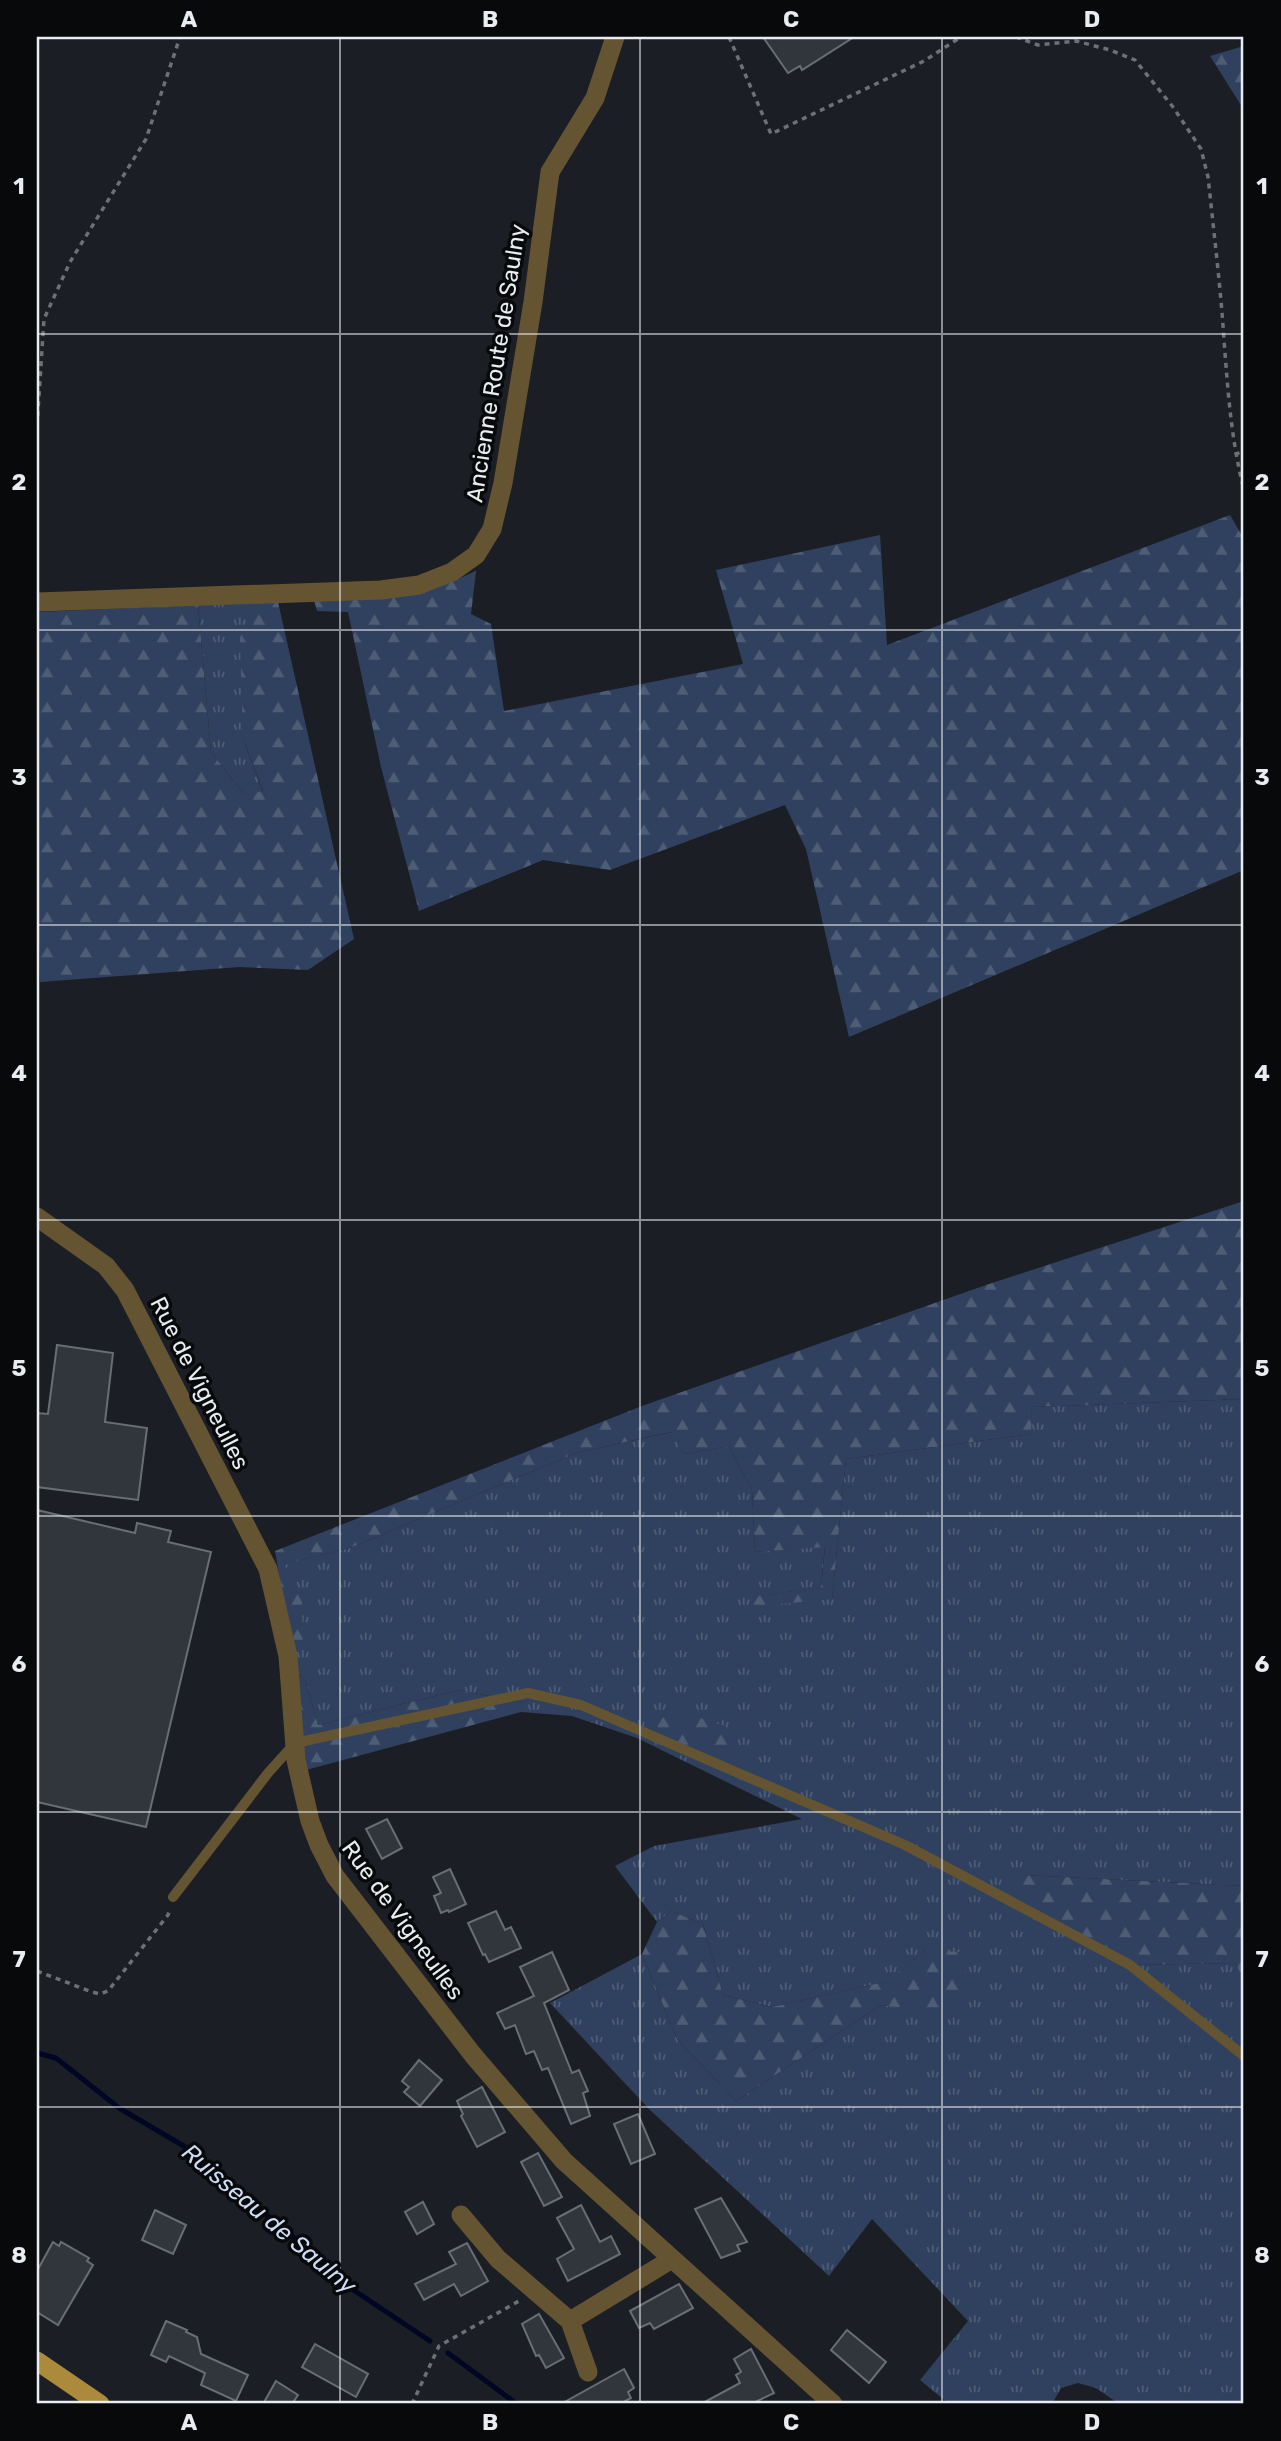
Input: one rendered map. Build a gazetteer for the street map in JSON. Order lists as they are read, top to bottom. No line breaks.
{"streets":{"street":["Ancienne Route de Saulny","Rue de Vigneulles"]},"water":["Ruisseau de Saulny"],"grid":{"columns":["A","B","C","D"],"rows":["1","2","3","4","5","6","7","8"]}}
